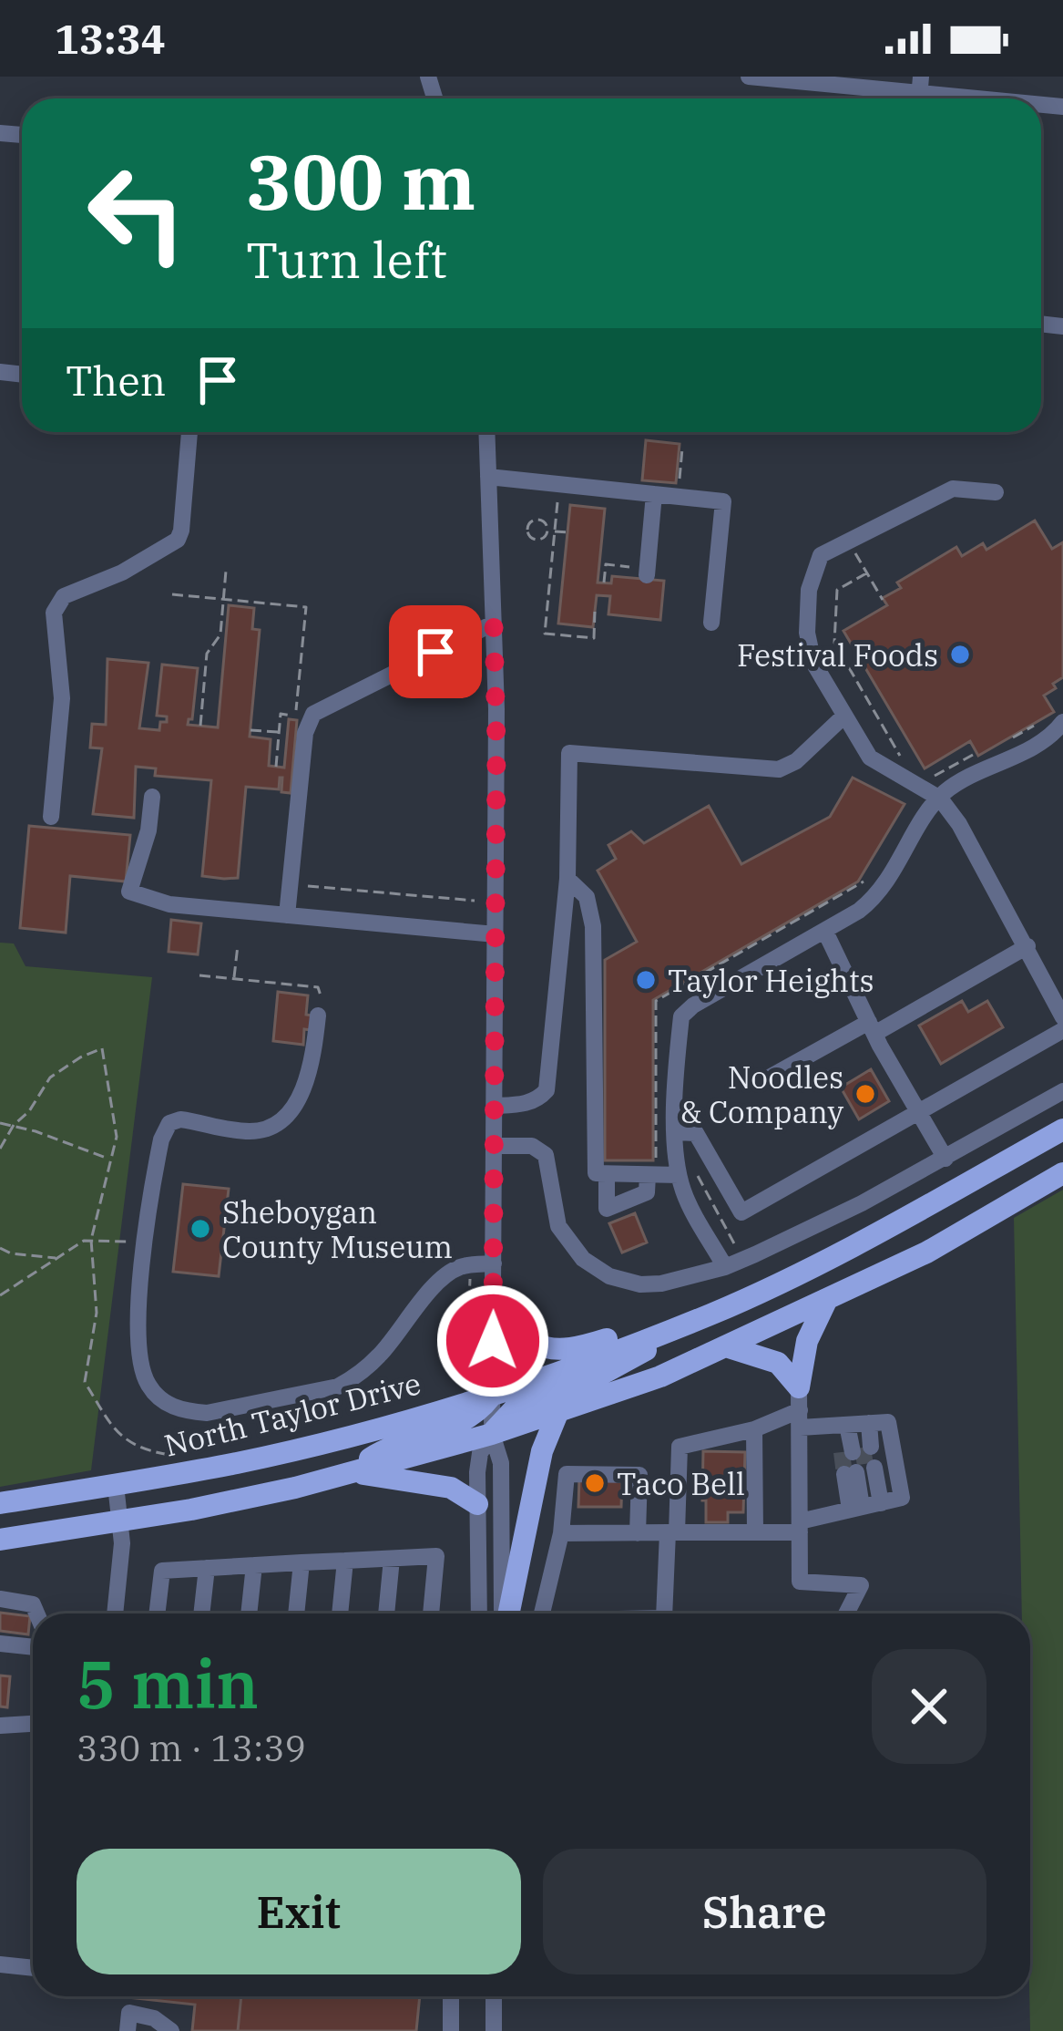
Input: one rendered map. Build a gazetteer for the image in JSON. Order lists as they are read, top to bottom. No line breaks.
{"streets":{"main road":["North Taylor Drive"]},"places":["Festival Foods","Taylor Heights","Noodles & Company","Sheboygan County Museum","Taco Bell"],"page":{"status":"13:34","turn":["300 m","Turn left"],"then":"Then","heading":["5 min","330 m · 13:39"],"buttons":["Exit","Share"]}}
